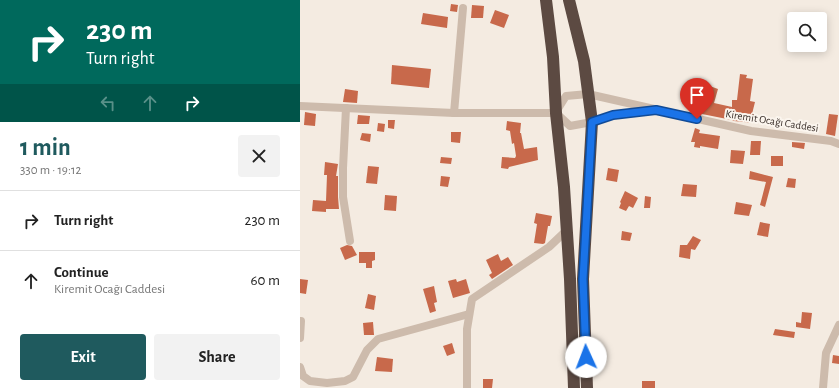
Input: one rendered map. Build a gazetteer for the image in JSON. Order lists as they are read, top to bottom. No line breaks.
{"streets":{"street":["Kiremit Ocağı Caddesi"]},"page":{"turn":["230 m","Turn right"],"heading":["1 min","330 m · 19:12"],"list":[{"name":"Turn right","value":"230 m"},{"name":"Continue","note":"Kiremit Ocağı Caddesi","value":"60 m"}],"buttons":["Exit","Share"]}}
